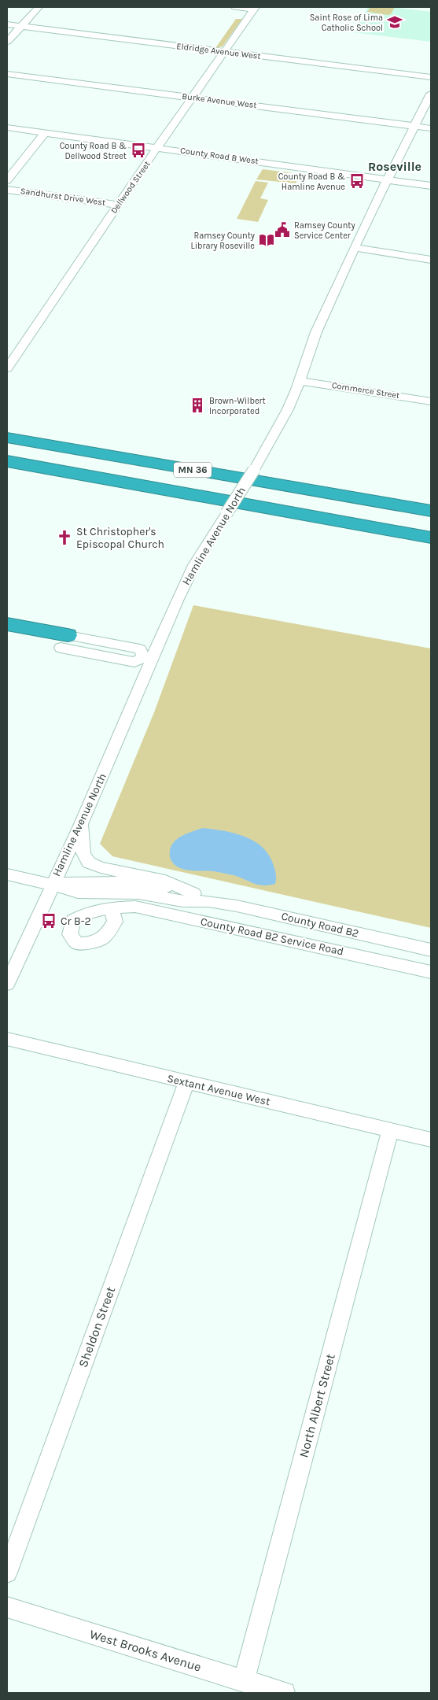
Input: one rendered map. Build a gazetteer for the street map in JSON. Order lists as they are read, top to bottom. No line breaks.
{"streets":{"highway":["MN 36"],"street":["Eldridge Avenue West","Burke Avenue West","County Road B West","Dellwood Street","Sandhurst Drive West","Commerce Street","Hamline Avenue North","County Road B2","County Road B2 Service Road","Sextant Avenue West","Sheldon Street","North Albert Street","West Brooks Avenue"]},"crossings":[["Eldridge Avenue West","Dellwood Street"],["Burke Avenue West","Dellwood Street"],["Burke Avenue West","Hamline Avenue North"],["County Road B West","Dellwood Street"],["County Road B West","Hamline Avenue North"],["Dellwood Street","Sandhurst Drive West"],["Commerce Street","Hamline Avenue North"],["Hamline Avenue North","County Road B2"],["Sextant Avenue West","Sheldon Street"],["Sextant Avenue West","North Albert Street"],["North Albert Street","West Brooks Avenue"]],"districts":["Roseville"],"places":{"school or university":["Saint Rose of Lima Catholic School"],"bus stop":["County Road B & Dellwood Street","County Road B & Hamline Avenue","Cr B-2"],"public building":["Ramsey County Service Center"],"library":["Ramsey County Library Roseville"],"building":["Brown-Wilbert Incorporated"],"church":["St Christopher's Episcopal Church"]}}
